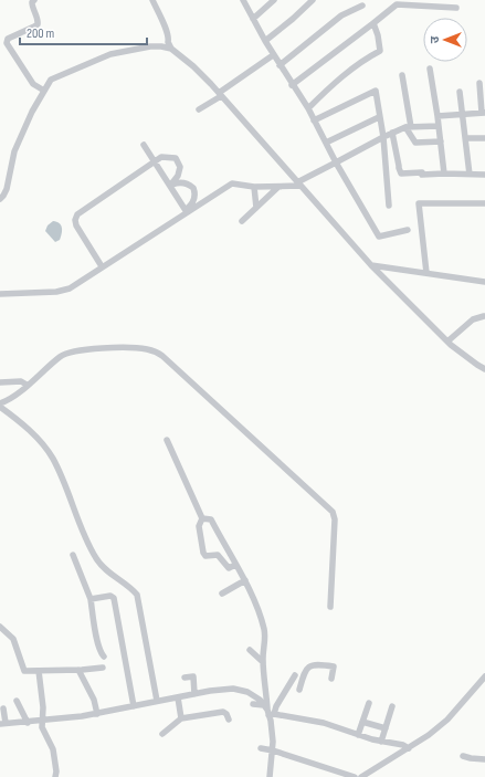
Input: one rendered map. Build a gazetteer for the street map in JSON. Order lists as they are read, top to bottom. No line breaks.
{"scale_bar":"200 m","north":"left"}
